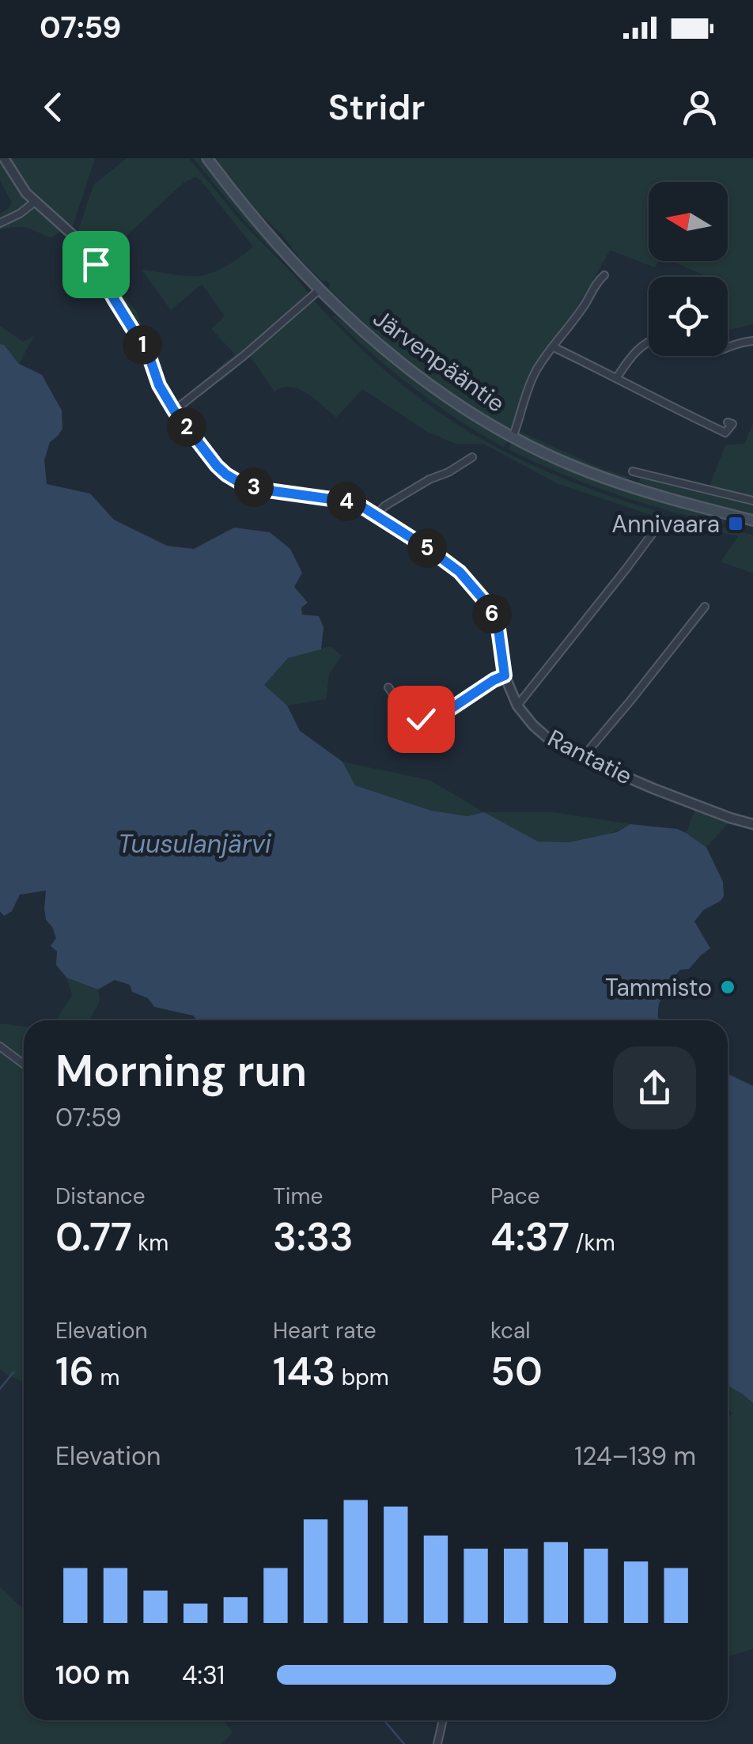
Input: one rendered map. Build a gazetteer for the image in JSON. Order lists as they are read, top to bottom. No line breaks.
{"streets":{"main road":["Järvenpääntie"],"street":["Rantatie"]},"water":["Tuusulanjärvi"],"places":{"transit":["Annivaara"],"other":["Tammisto"]},"north":"left","page":{"status":"07:59","header":"Stridr","pins":["1","2","3","4","5","6"],"heading":["Morning run","07:59"],"stats":[["Distance","0.77 km"],["Time","3:33"],["Pace","4:37 /km"],["Elevation","16 m"],["Heart rate","143 bpm"],["kcal","50"]],"chart":["Elevation","124–139 m"],"list":[{"name":"100 m","note":"4:31"}]}}
